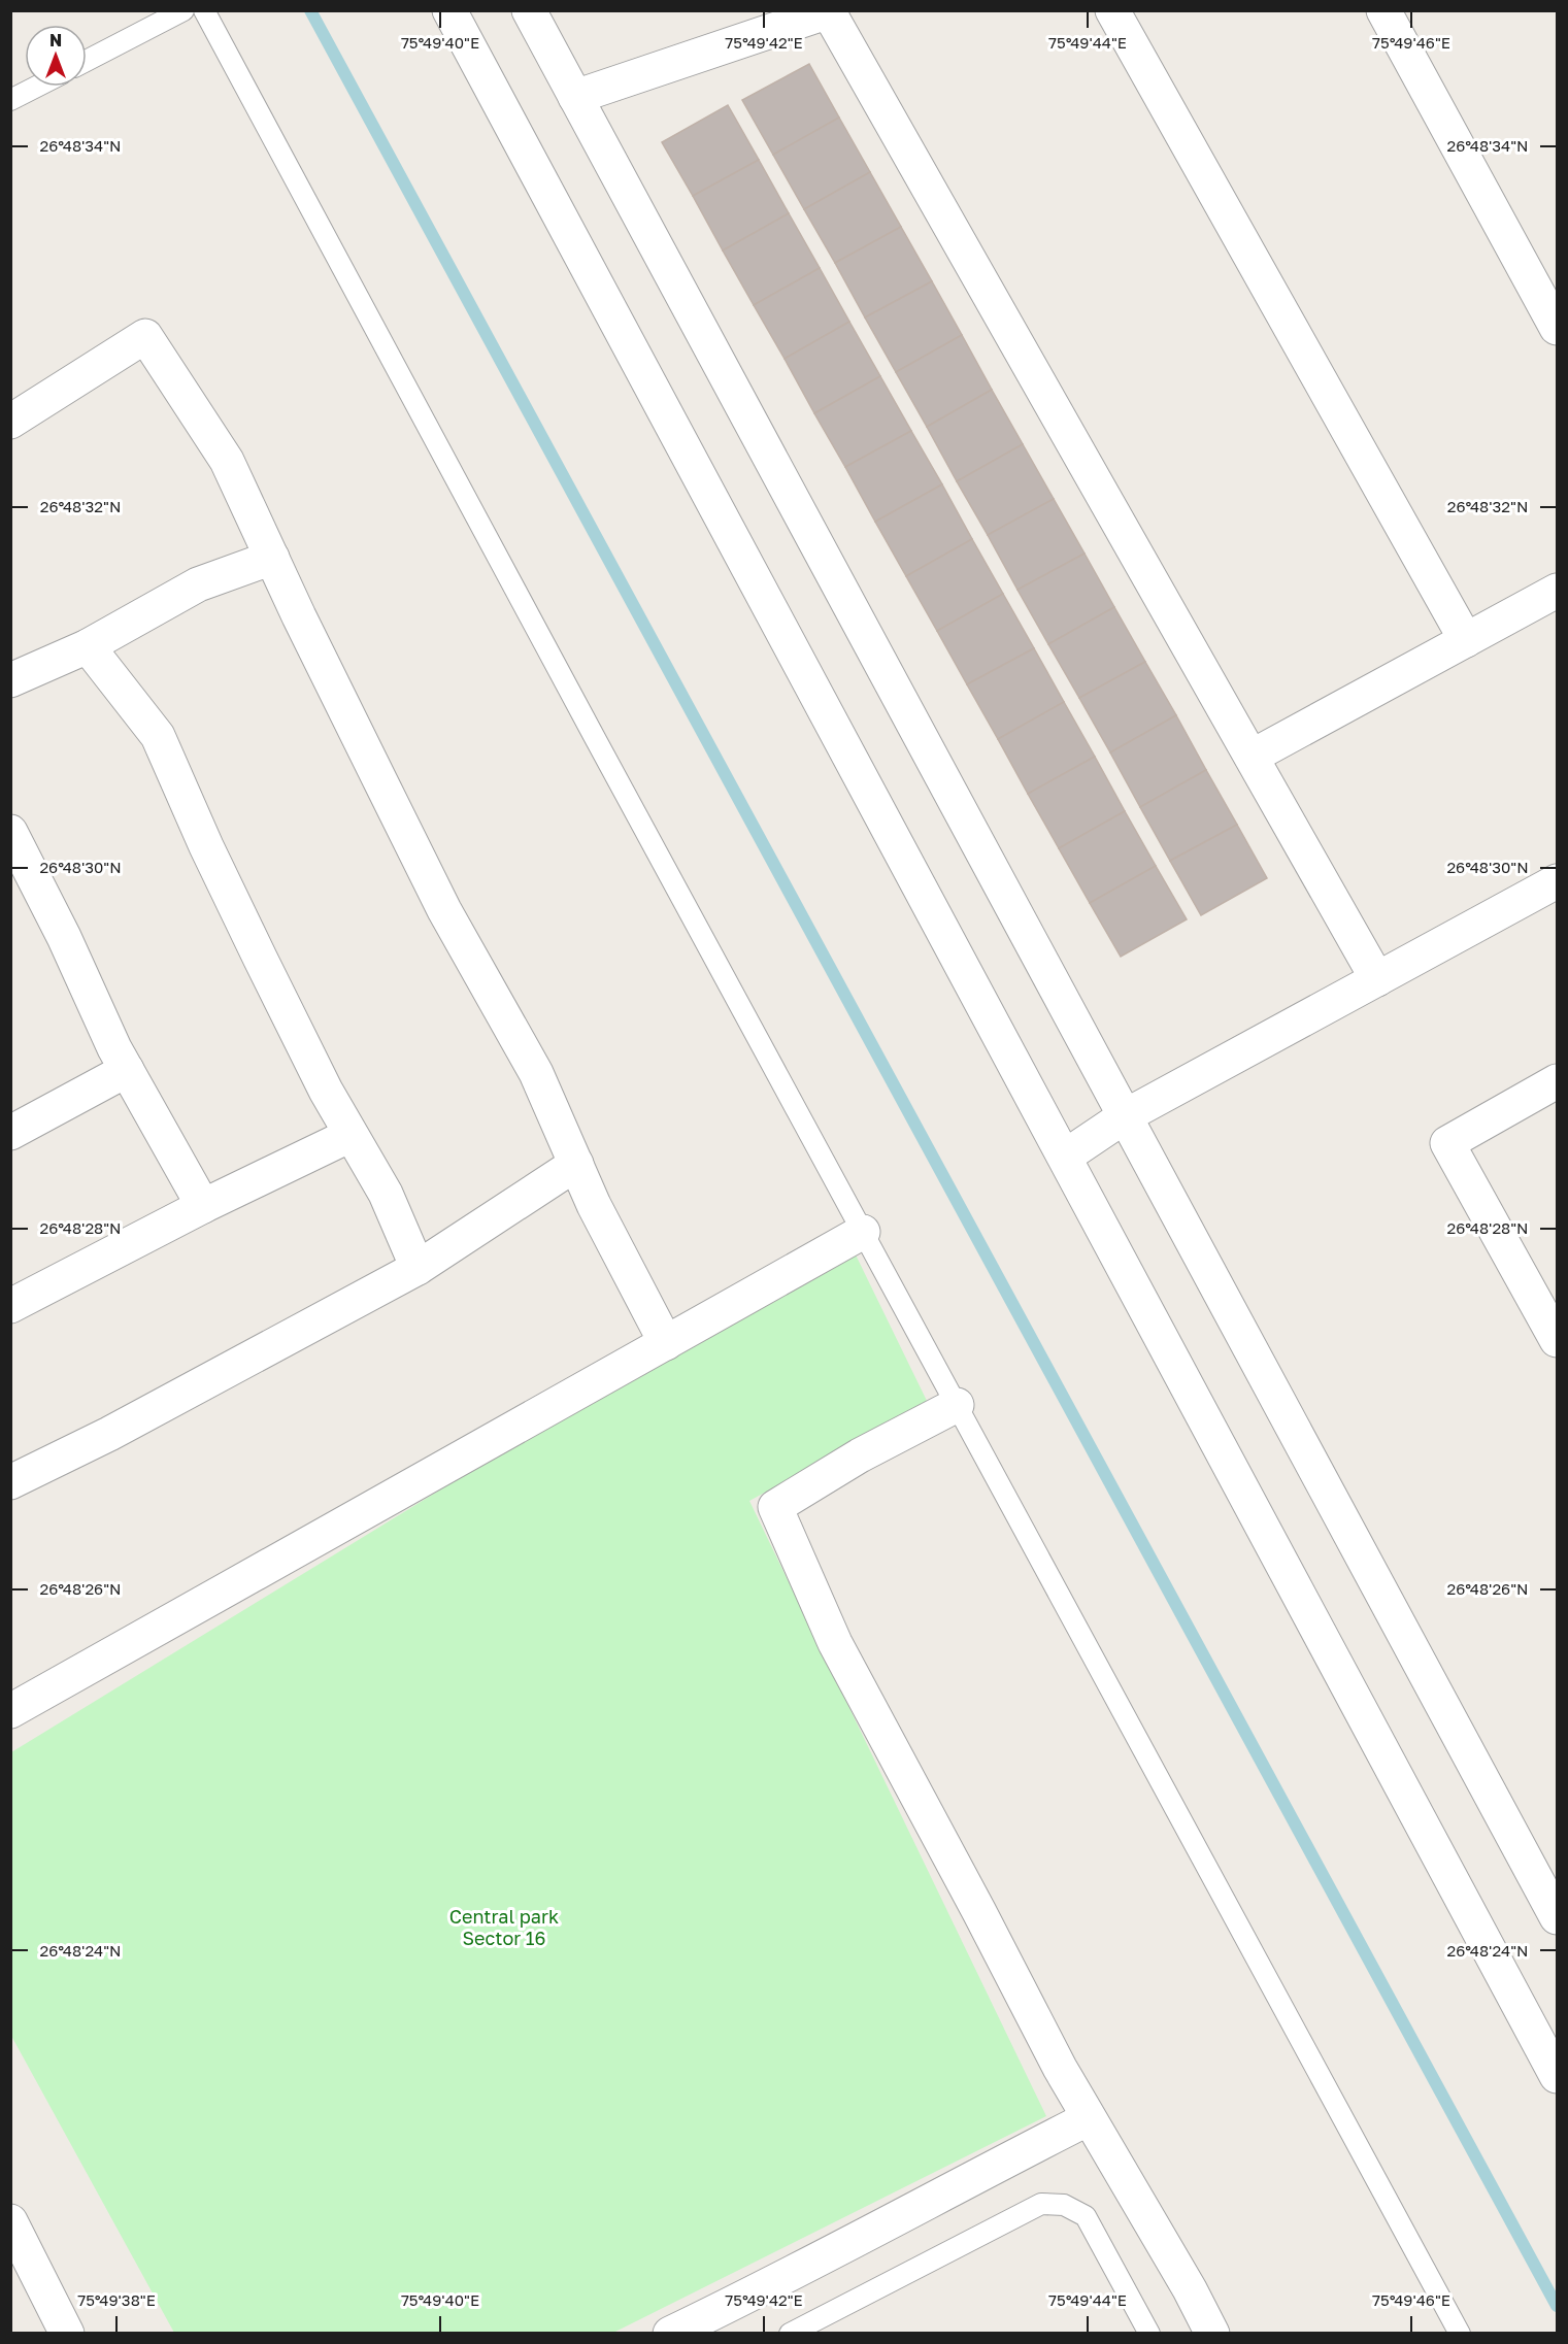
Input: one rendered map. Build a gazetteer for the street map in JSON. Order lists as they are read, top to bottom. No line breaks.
{"parks":["Central park Sector 16"],"north":"top","coordinates":["75°49'40\"E","75°49'42\"E","75°49'44\"E","75°49'46\"E","26°48'34\"N","26°48'32\"N","26°48'30\"N","26°48'28\"N","26°48'26\"N","26°48'24\"N","75°49'38\"E"]}
